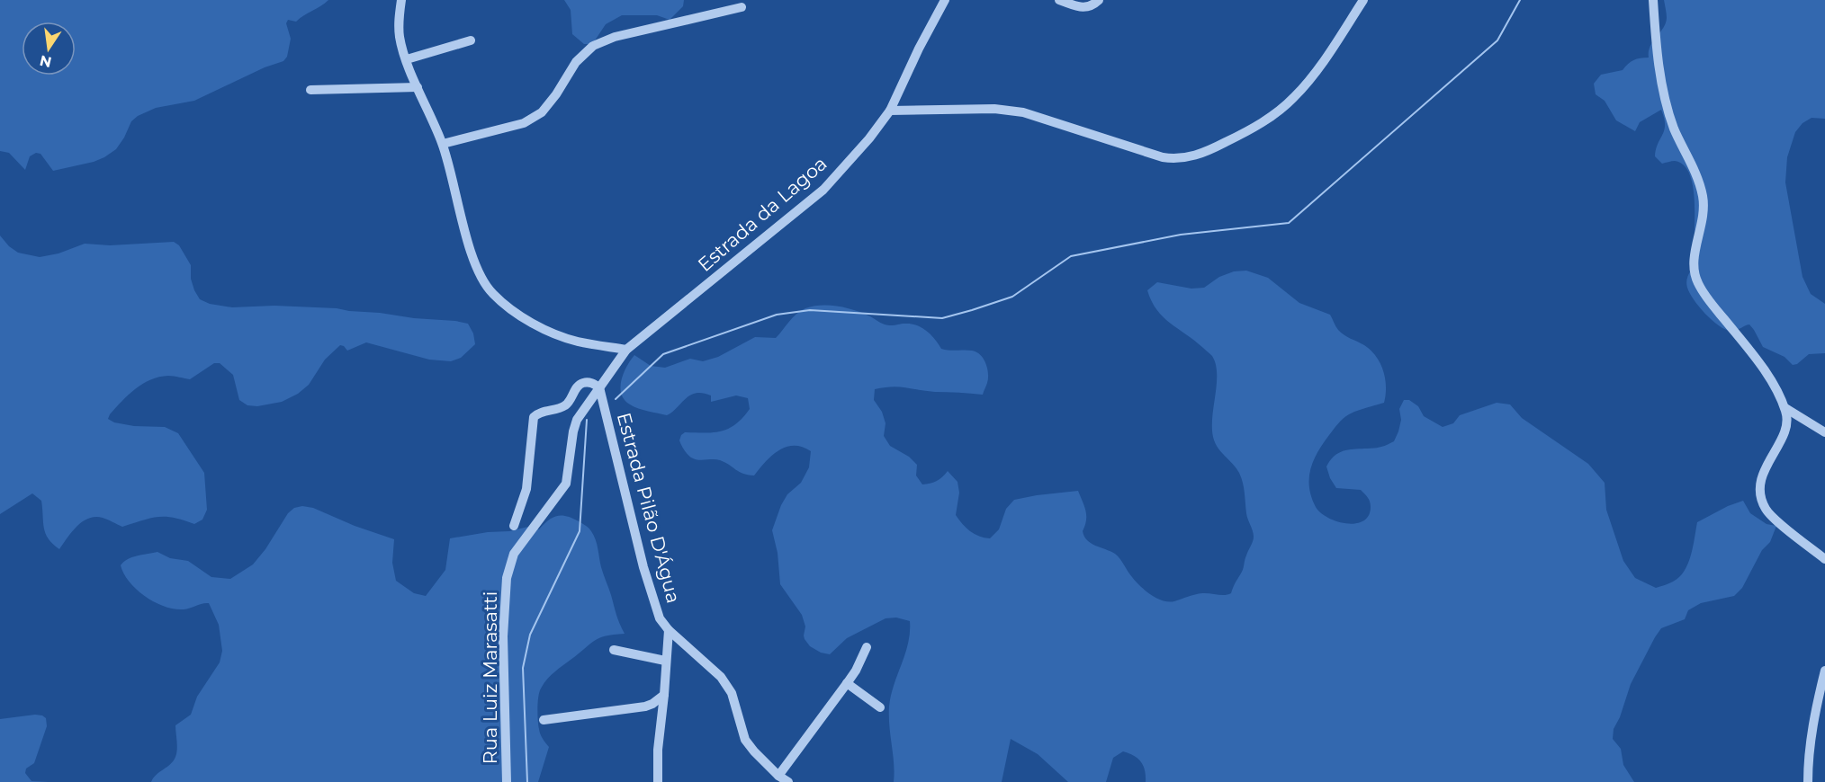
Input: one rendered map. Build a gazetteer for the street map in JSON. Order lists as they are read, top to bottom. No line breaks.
{"streets":{"street":["Estrada da Lagoa","Estrada Pilão D'Água","Rua Luiz Marasatti"]},"crossings":[["Estrada da Lagoa","Rua Luiz Marasatti"],["Estrada Pilão D'Água","Rua Luiz Marasatti"]],"north":"bottom"}
